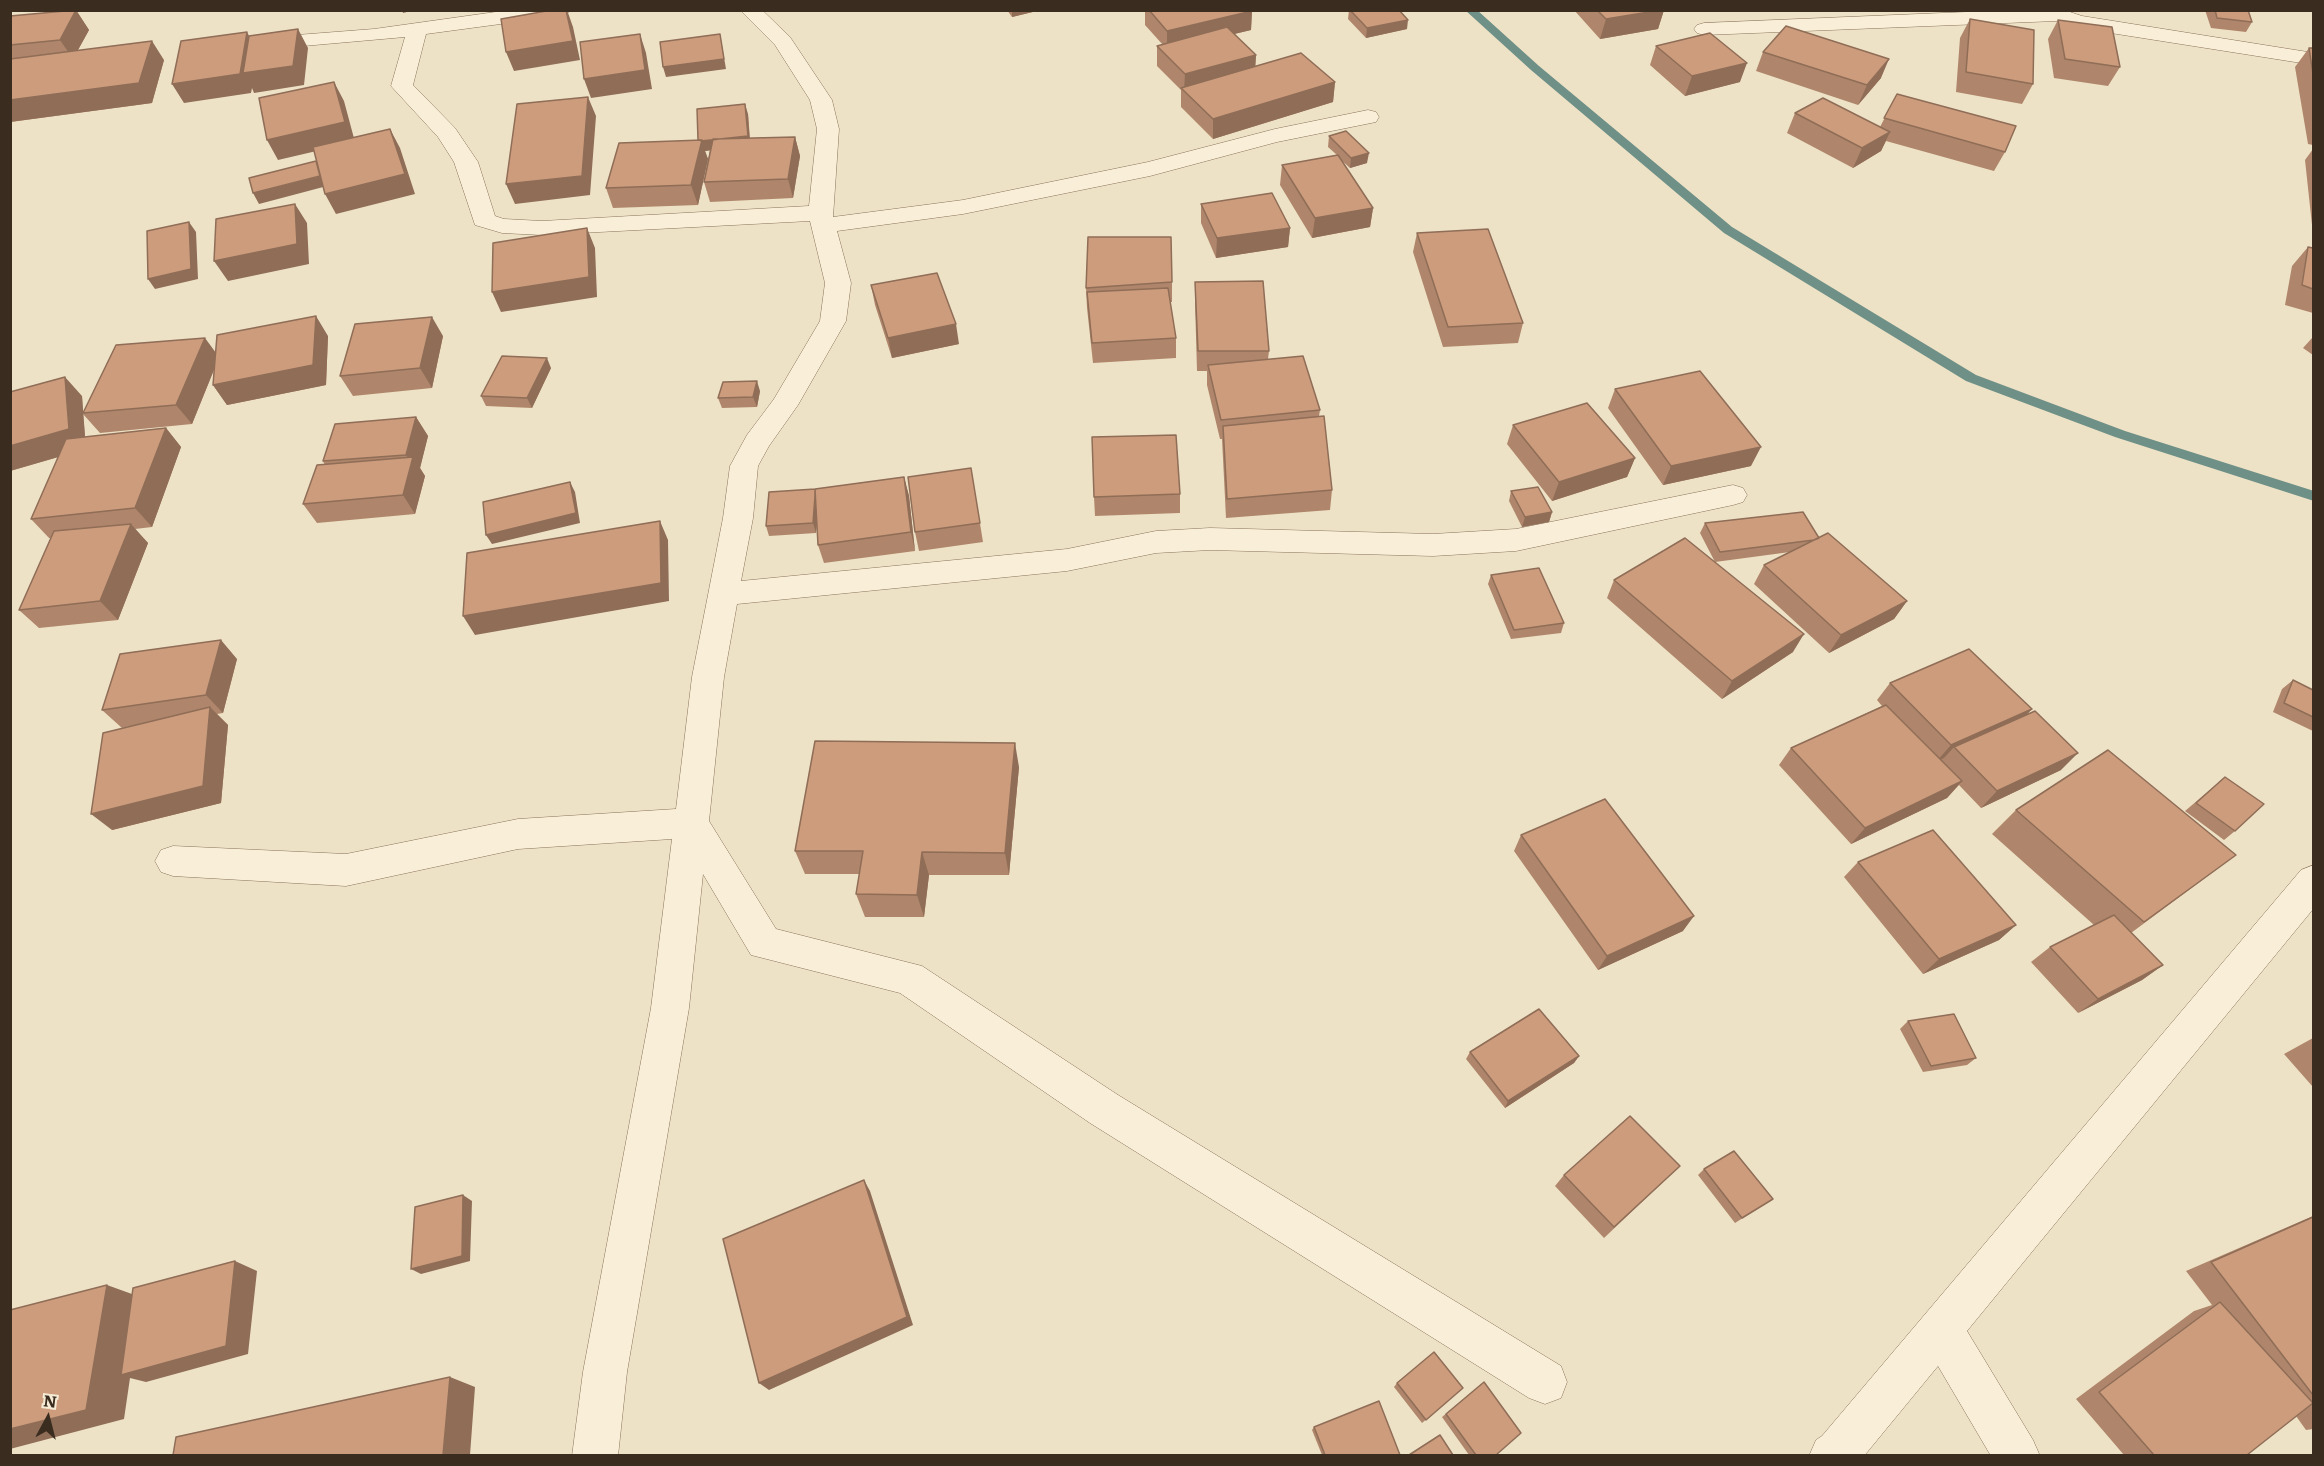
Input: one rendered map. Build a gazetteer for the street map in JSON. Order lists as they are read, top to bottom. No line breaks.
{"north":"top"}
